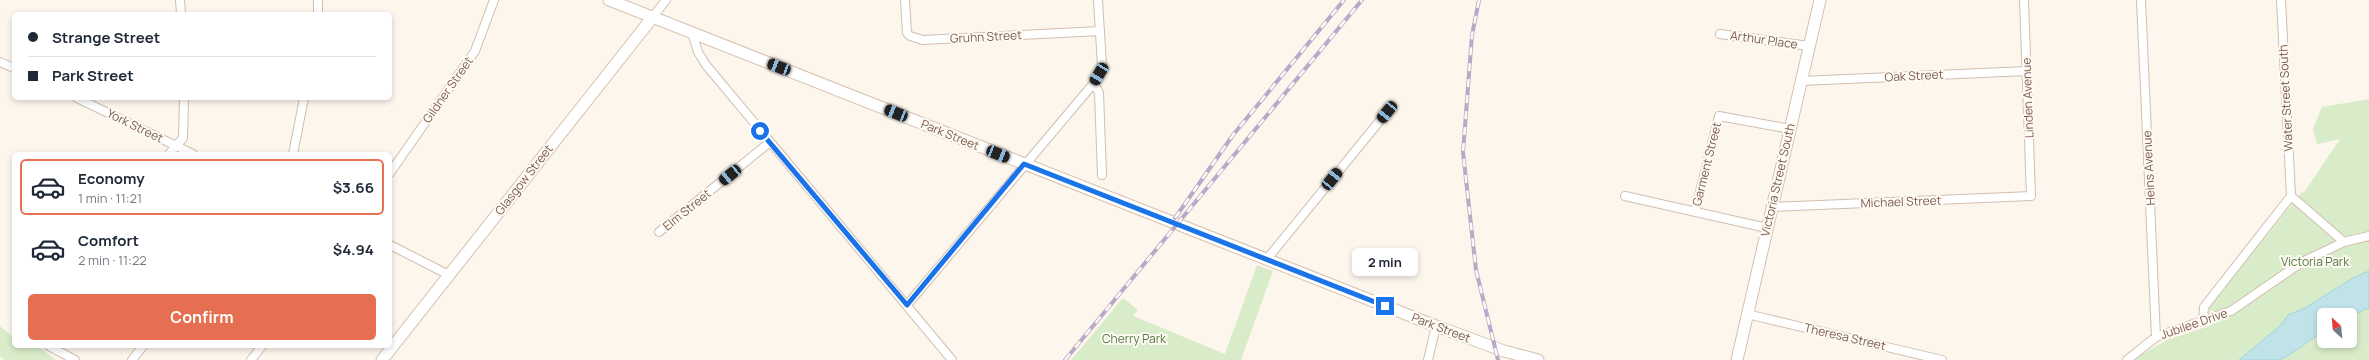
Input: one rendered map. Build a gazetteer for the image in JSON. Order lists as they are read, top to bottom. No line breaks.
{"streets":{"street":["Gruhn Street","Arthur Place","Oak Street","Gildner Street","Linden Avenue","Water Street South","York Street","Park Street","Garment Street","Heins Avenue","Glasgow Street","Victoria Street South","Michael Street","Elm Street","Jubilee Drive","Theresa Street"]},"crossings":[["Arthur Place","Victoria Street South"],["Oak Street","Linden Avenue"],["Oak Street","Victoria Street South"],["Linden Avenue","Michael Street"],["Park Street","Glasgow Street"],["Garment Street","Victoria Street South"],["Heins Avenue","Jubilee Drive"],["Victoria Street South","Michael Street"],["Victoria Street South","Theresa Street"]],"parks":["Victoria Park","Cherry Park"],"north":"top left","page":{"banner":["Strange Street","Park Street"],"list":[{"name":"Economy","note":"1 min · 11:21","value":"$3.66"},{"name":"Comfort","note":"2 min · 11:22","value":"$4.94"}],"bubble":"2 min","buttons":"Confirm"}}
